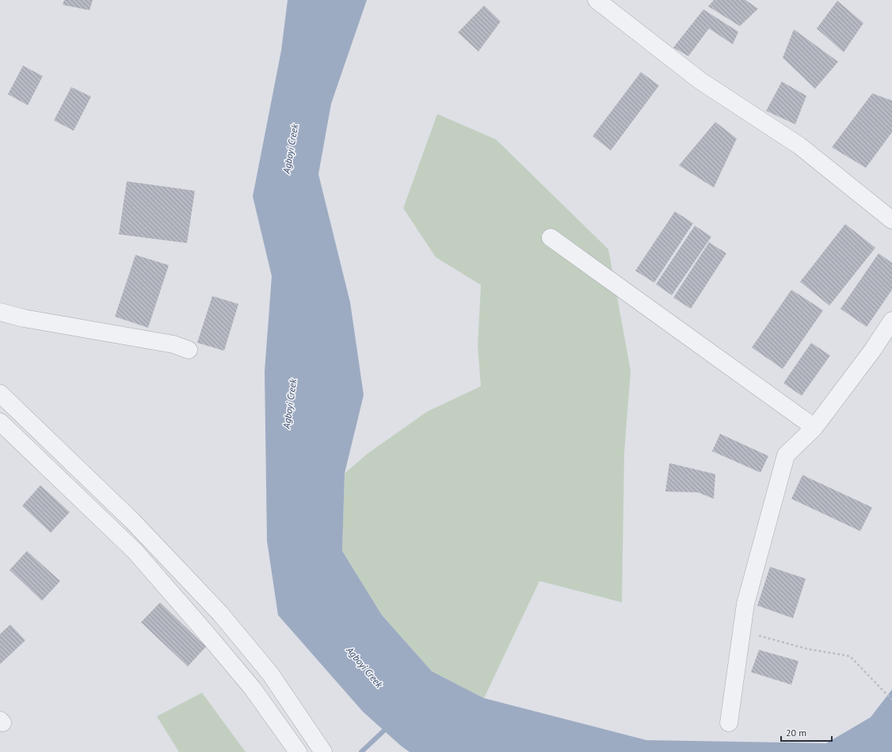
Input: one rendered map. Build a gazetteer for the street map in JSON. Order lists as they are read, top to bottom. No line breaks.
{"water":["Agboyi Creek"],"scale_bar":"20 m"}
